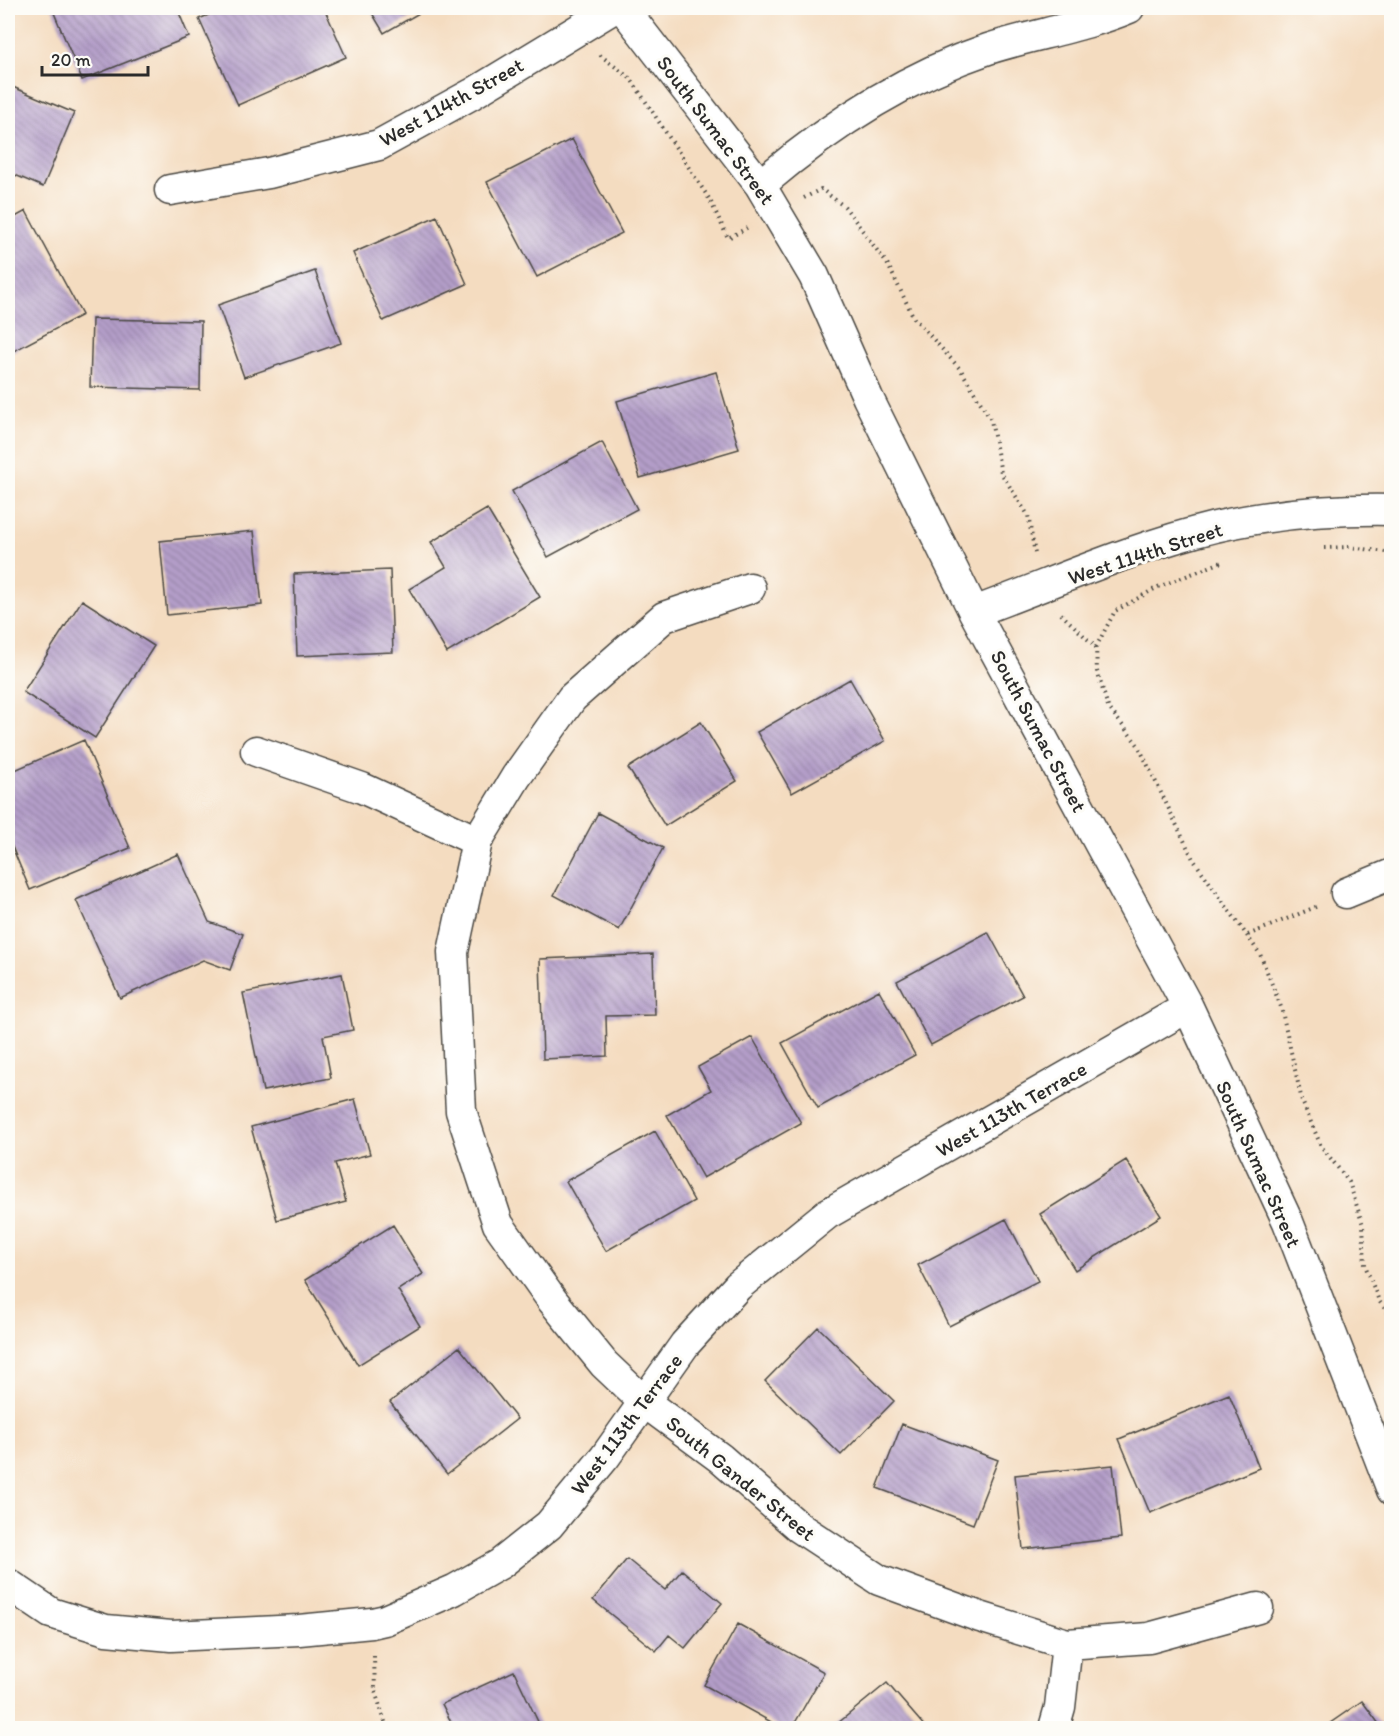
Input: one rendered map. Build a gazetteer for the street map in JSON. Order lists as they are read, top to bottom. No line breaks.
{"streets":{"street":["West 114th Street","South Sumac Street","West 113th Terrace","South Gander Street"]},"crossings":[["West 114th Street","South Sumac Street"],["South Sumac Street","West 113th Terrace"],["West 113th Terrace","South Gander Street"]],"scale_bar":"20 m"}
